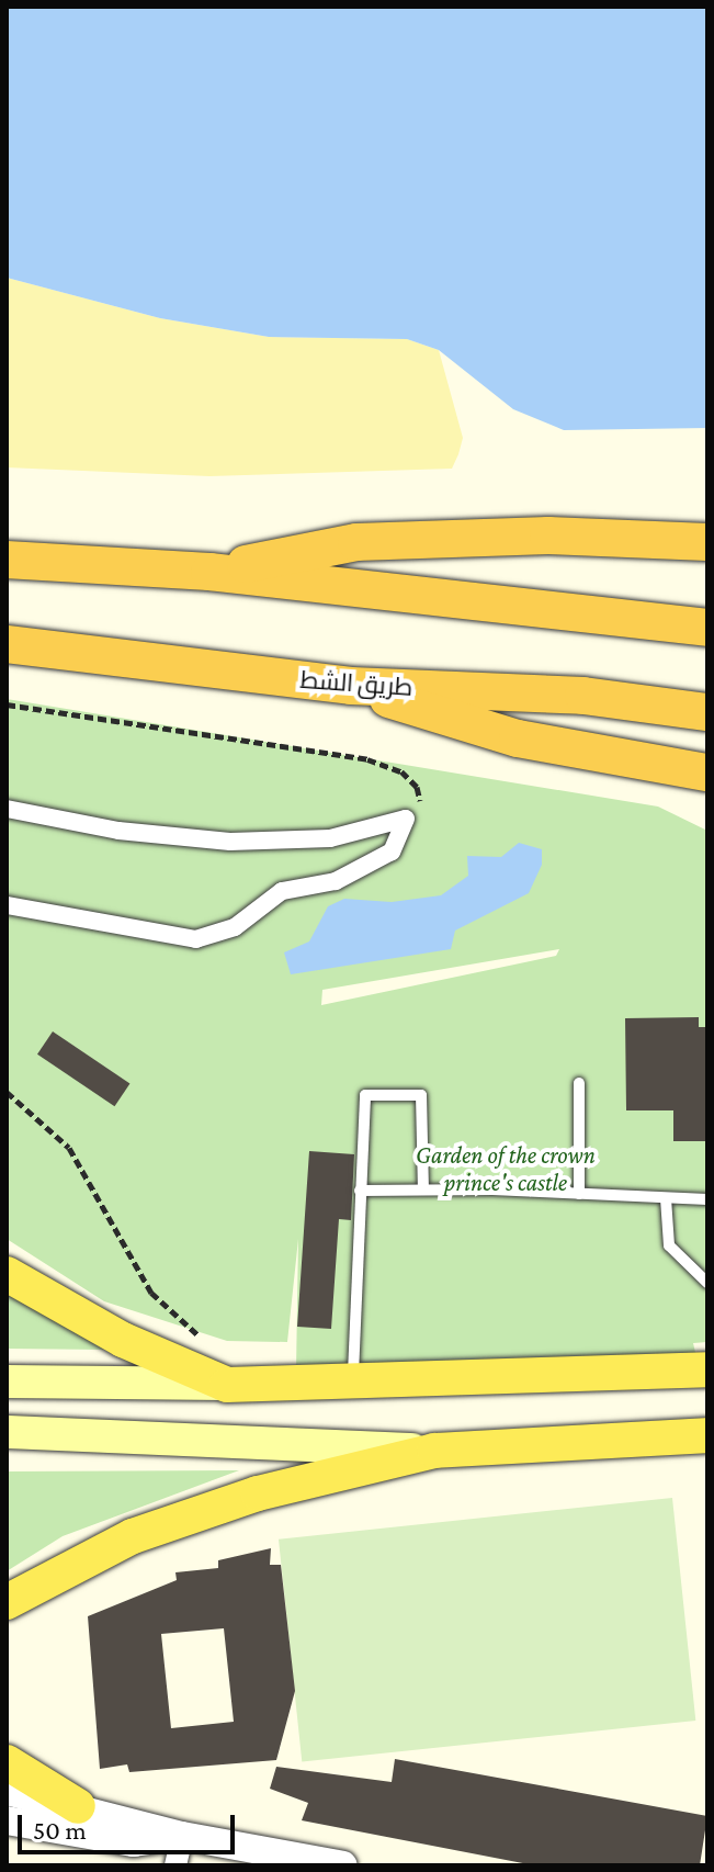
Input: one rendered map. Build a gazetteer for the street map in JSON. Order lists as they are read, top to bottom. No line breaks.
{"streets":{"highway":["طريق الشط"]},"parks":["Garden of the crown prince's castle"],"scale_bar":"50 m"}
